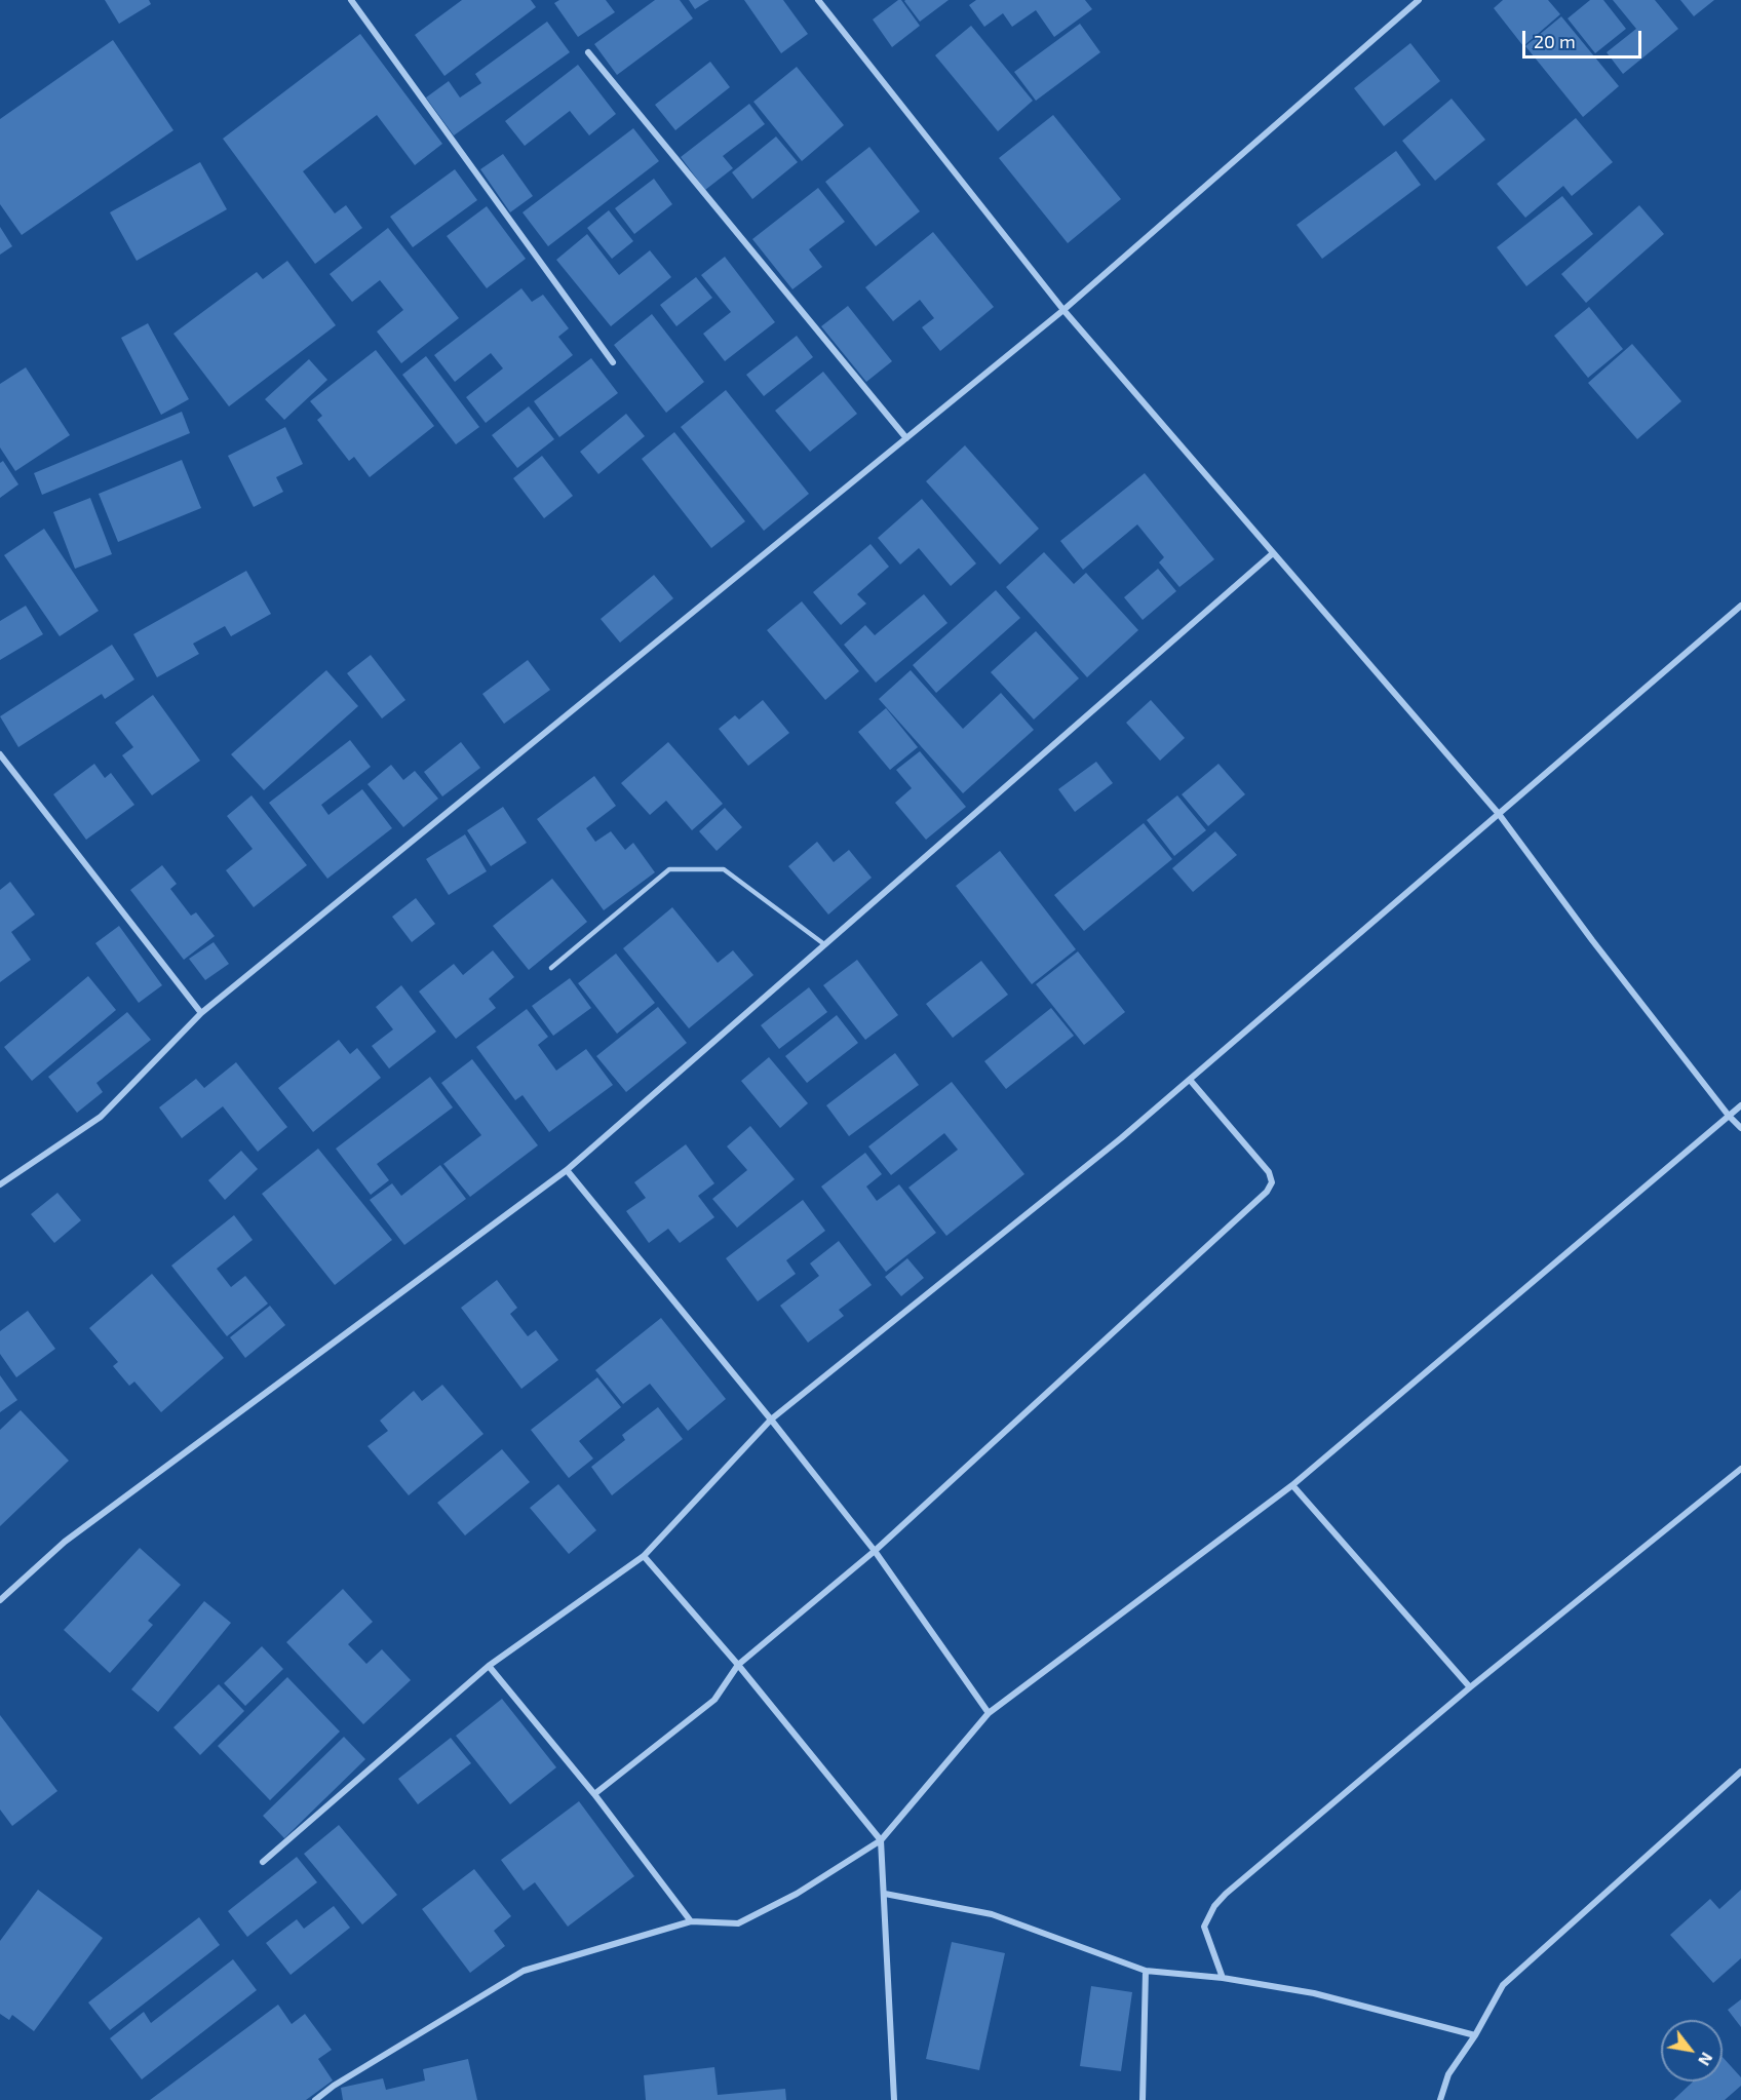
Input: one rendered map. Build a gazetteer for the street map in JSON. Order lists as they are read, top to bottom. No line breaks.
{"scale_bar":"20 m","north":"bottom right"}
